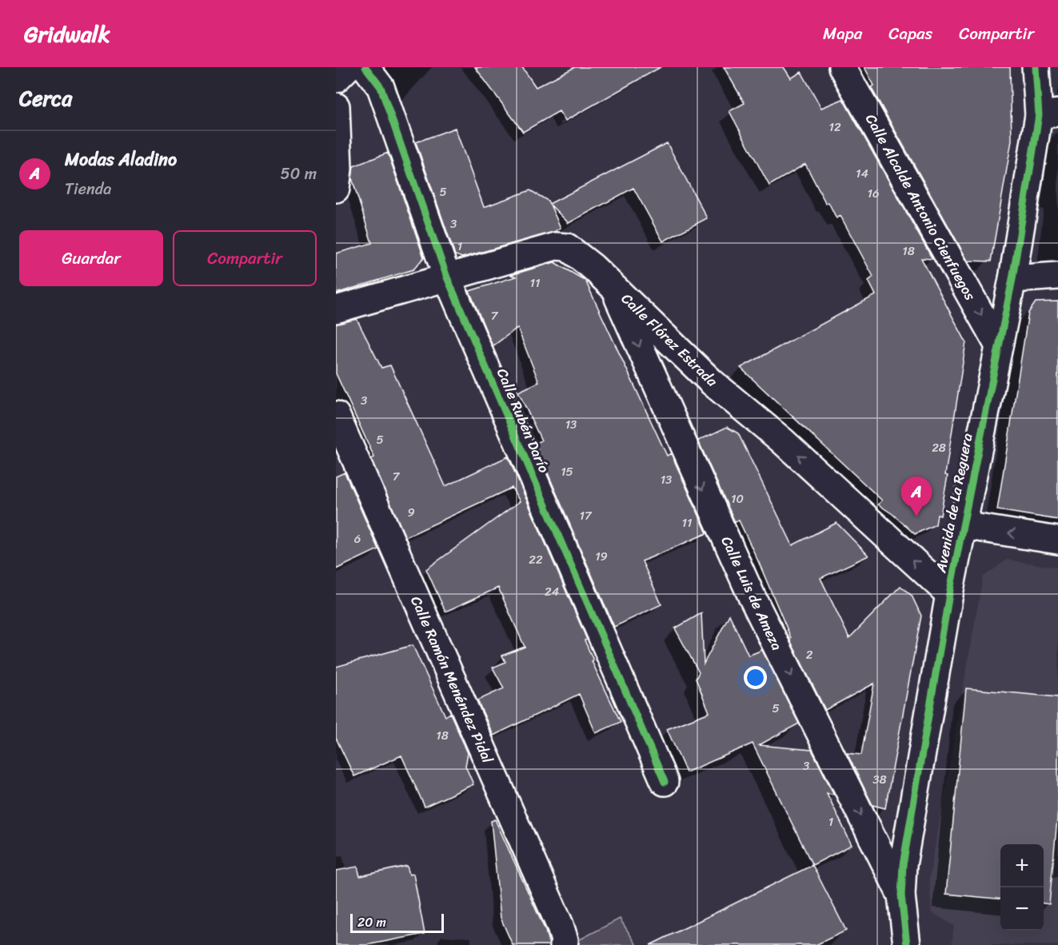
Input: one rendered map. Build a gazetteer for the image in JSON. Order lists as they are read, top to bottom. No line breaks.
{"streets":{"street":["Calle Alcalde Antonio Cienfuegos","Calle Flórez Estrada","Calle Rubén Darío","Avenida de La Reguera","Calle Luis de Ameza","Calle Ramón Menéndez Pidal"]},"crossings":[["Calle Alcalde Antonio Cienfuegos","Avenida de La Reguera"],["Calle Flórez Estrada","Calle Rubén Darío"],["Calle Flórez Estrada","Avenida de La Reguera"],["Calle Flórez Estrada","Calle Luis de Ameza"],["Avenida de La Reguera","Calle Luis de Ameza"]],"one_way":["Calle Alcalde Antonio Cienfuegos","Calle Flórez Estrada","Calle Luis de Ameza"],"house_numbers":["12","14","5","16","3","1","18","11","7","3","13","5","28","15","7","13","10","9","17","11","6","19","22","24","2","5","18","3","38","1"],"scale_bar":"20 m","page":{"header":"Gridwalk","nav":["Mapa","Capas","Compartir"],"heading":"Cerca","list":[{"mark":"A","name":"Modas Aladino","note":"Tienda","value":"50 m"}],"buttons":["Guardar","Compartir"],"pins":"A","map_buttons":["+","−"],"scale":"20 m"}}
